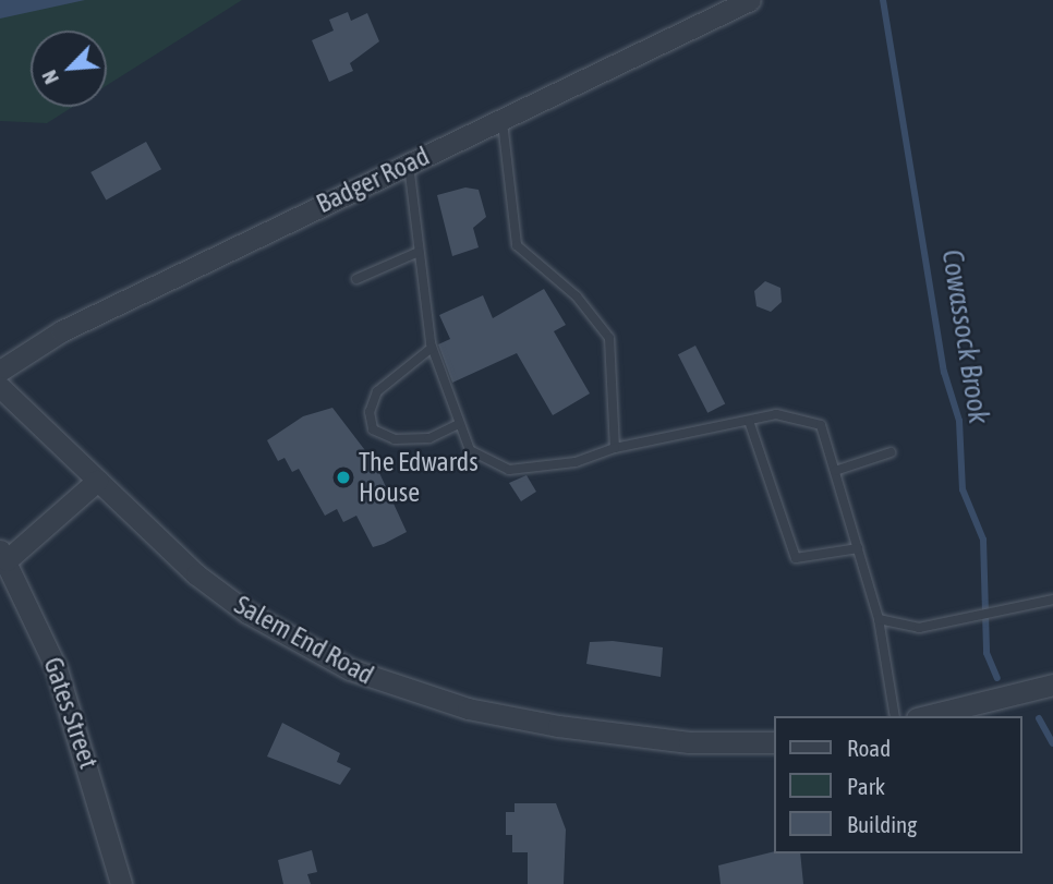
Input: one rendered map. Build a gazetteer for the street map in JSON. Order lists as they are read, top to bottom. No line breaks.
{"streets":{"street":["Badger Road","Salem End Road","Gates Street"]},"water":["Cowassock Brook"],"places":["The Edwards House"],"legend":["Road","Park","Building"],"north":"bottom left"}
